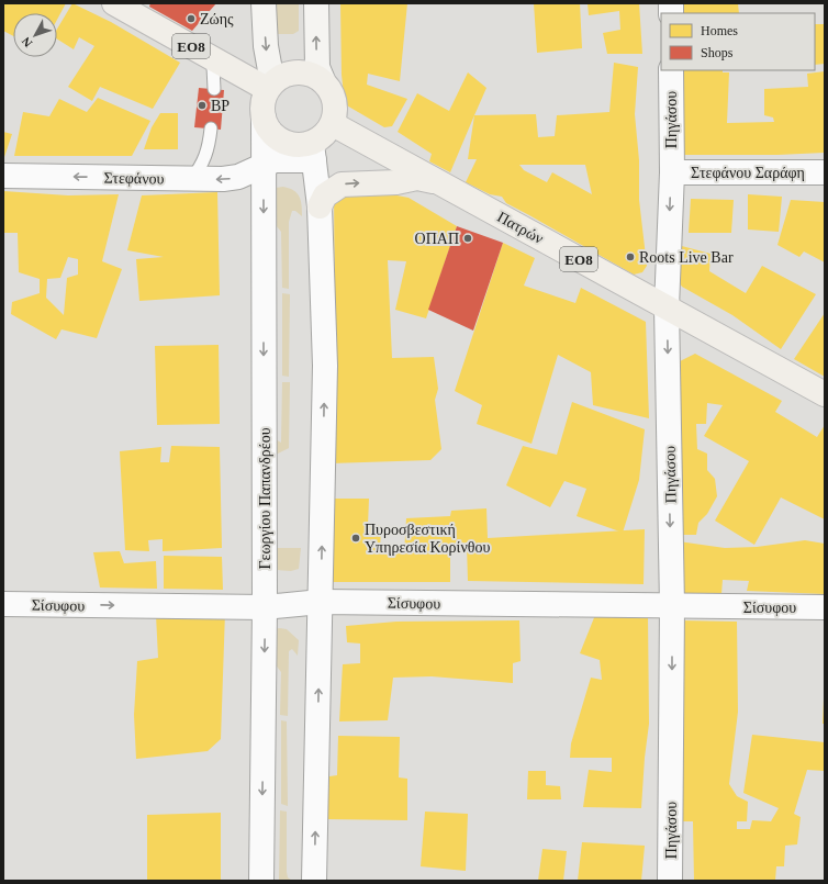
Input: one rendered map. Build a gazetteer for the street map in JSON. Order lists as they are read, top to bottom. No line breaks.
{"streets":{"main road":["ΕΟ8","Πατρών"],"street":["Πηγάσου","Στεφάνου Σαράφη","Στεφάνου","Γεωργίου Παπανδρέου","Σίσυφου"]},"crossings":[["ΕΟ8","Στεφάνου"],["ΕΟ8","Πατρών"],["ΕΟ8","Γεωργίου Παπανδρέου"],["Πηγάσου","Στεφάνου Σαράφη"],["Πηγάσου","Πατρών"],["Πηγάσου","Σίσυφου"],["Στεφάνου","Πατρών"],["Στεφάνου","Γεωργίου Παπανδρέου"],["Πατρών","Γεωργίου Παπανδρέου"],["Γεωργίου Παπανδρέου","Σίσυφου"]],"one_way":["Πηγάσου","Στεφάνου"],"places":["Ζώης","BP","ΟΠΑΠ","Roots Live Bar","Πυροσβεστική Υπηρεσία Κορίνθου"],"legend":["Homes","Shops"],"north":"bottom left"}
